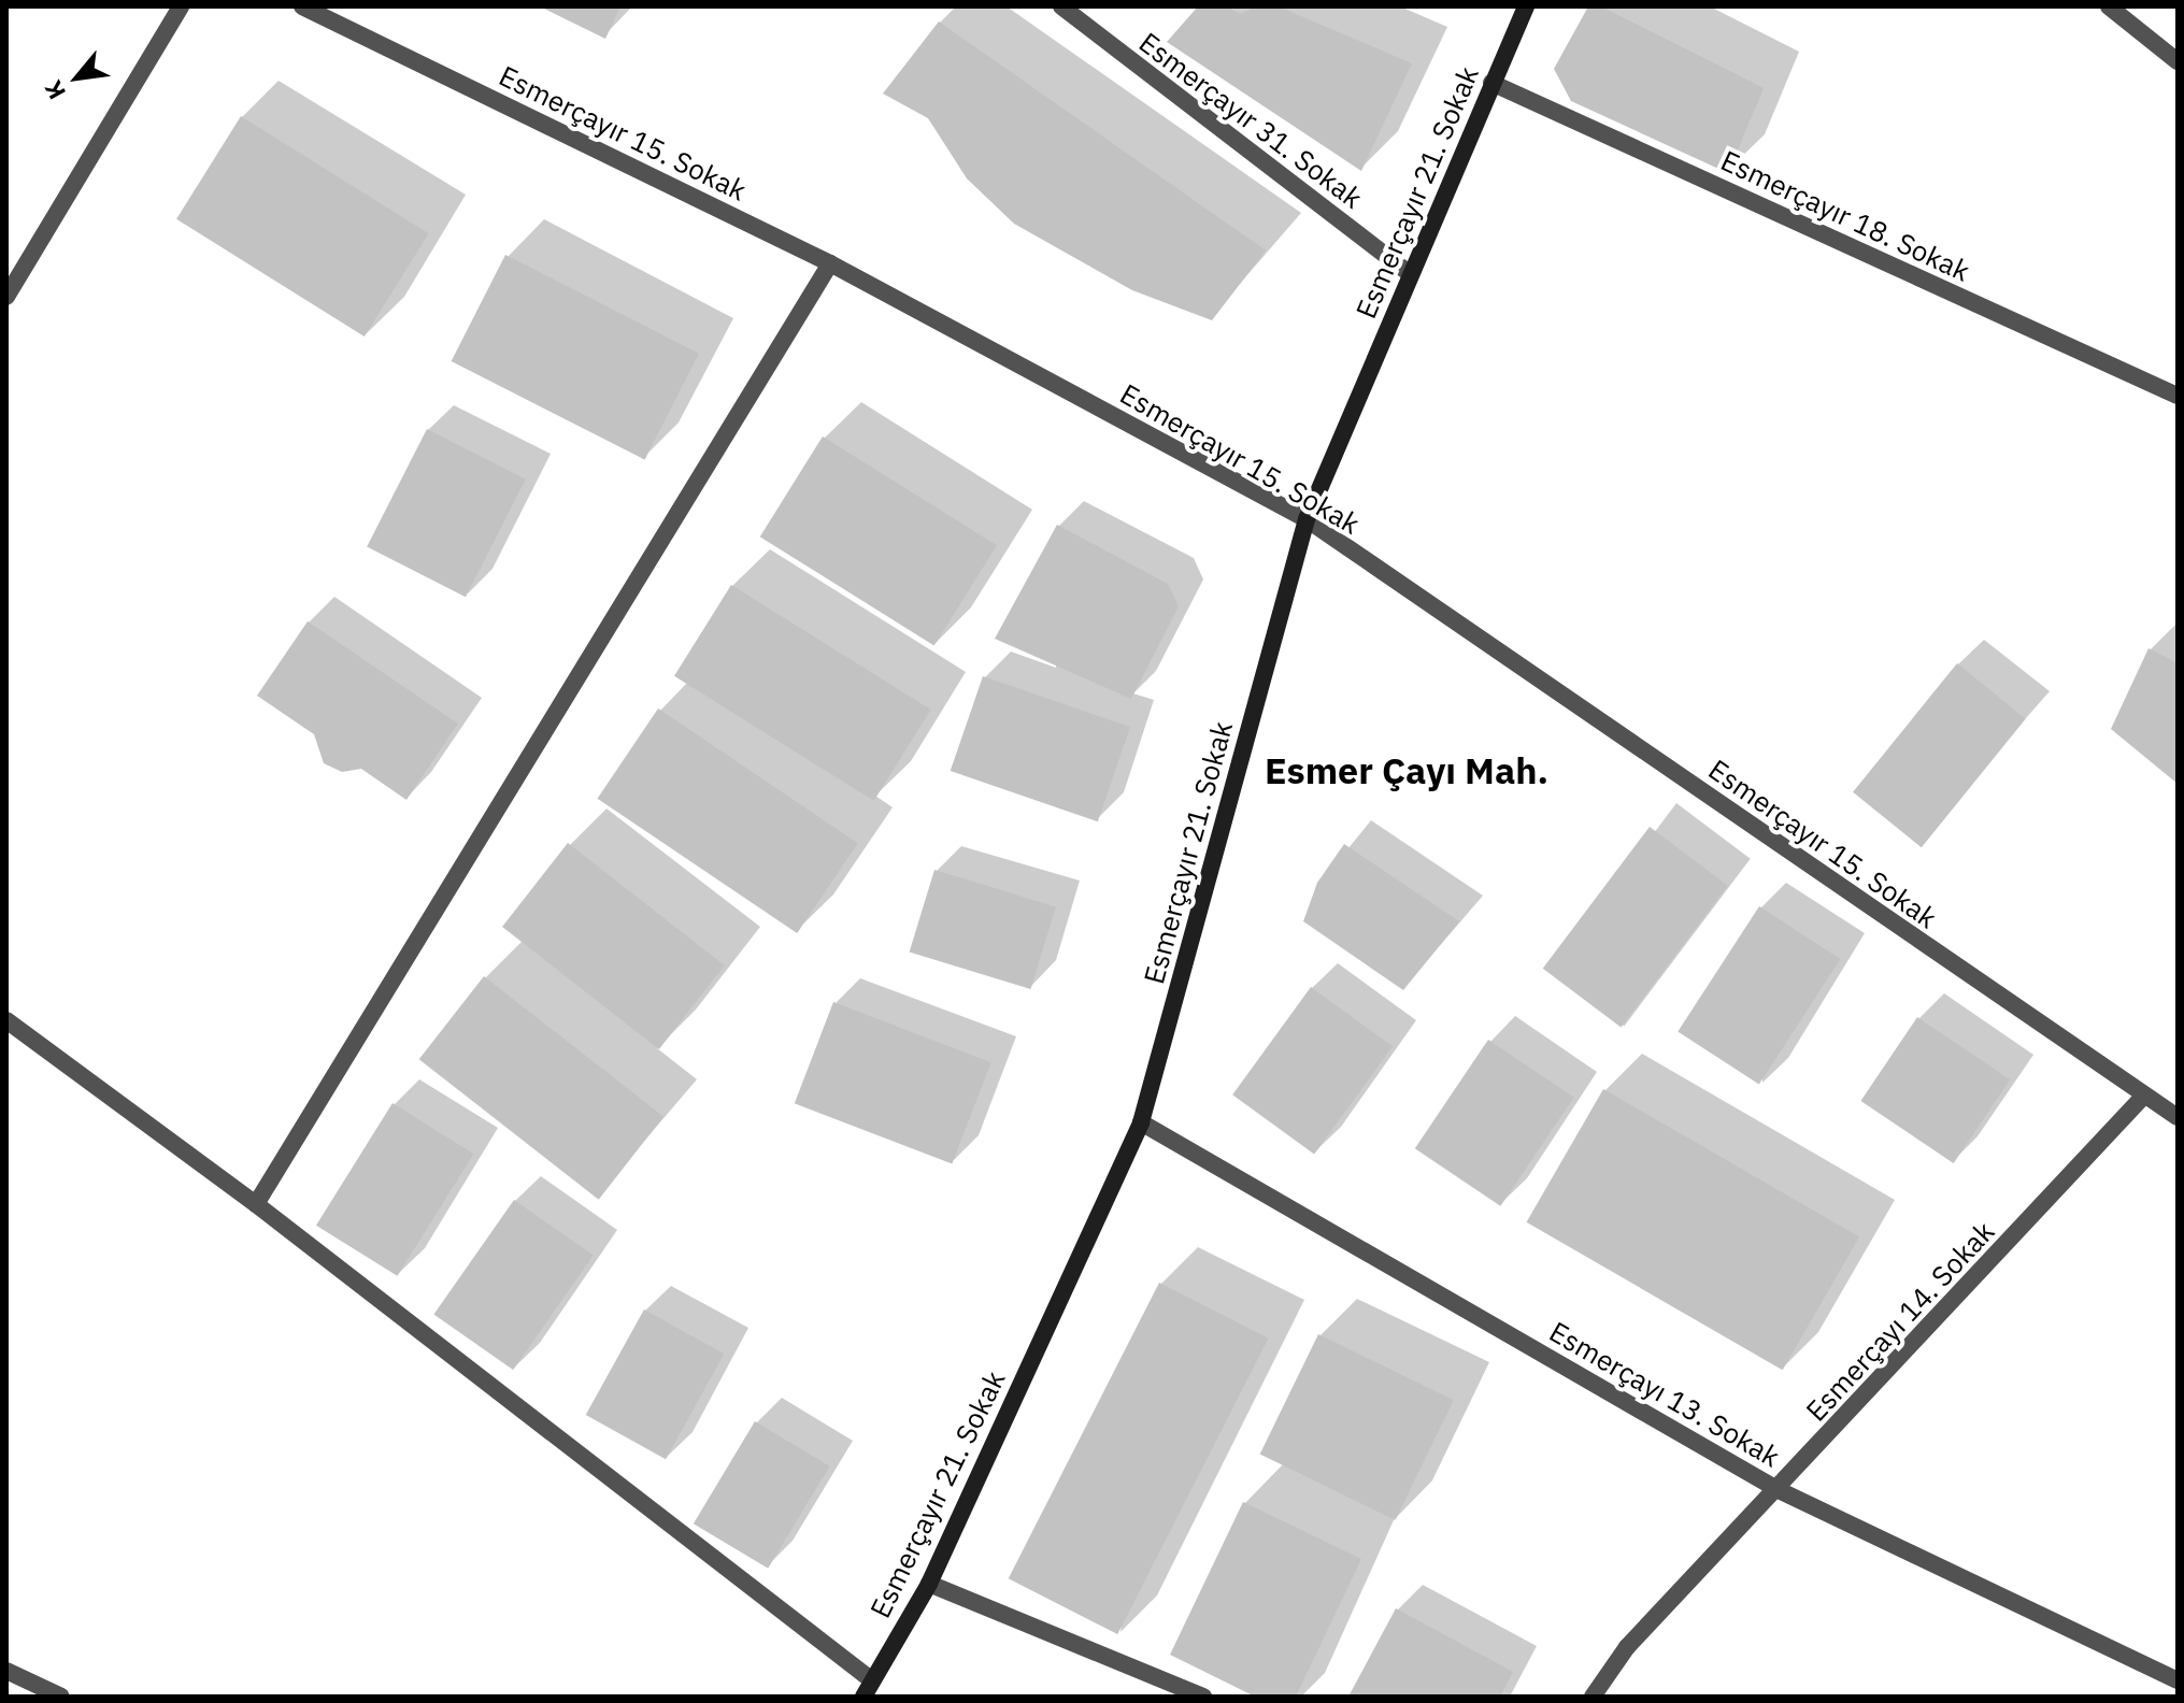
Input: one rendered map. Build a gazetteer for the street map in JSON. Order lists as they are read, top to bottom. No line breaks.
{"streets":{"street":["Esmerçayır 31. Sokak","Esmerçayır 15. Sokak","Esmerçayır 21. Sokak","Esmerçayır 18. Sokak","Esmerçayı 14. Sokak","Esmerçayı 13. Sokak"]},"crossings":[["Esmerçayır 31. Sokak","Esmerçayır 21. Sokak"],["Esmerçayır 15. Sokak","Esmerçayır 21. Sokak"],["Esmerçayır 15. Sokak","Esmerçayı 14. Sokak"],["Esmerçayır 21. Sokak","Esmerçayır 18. Sokak"],["Esmerçayır 21. Sokak","Esmerçayı 13. Sokak"],["Esmerçayı 14. Sokak","Esmerçayı 13. Sokak"]],"districts":["Esmer Çayı Mah."],"north":"bottom left"}
